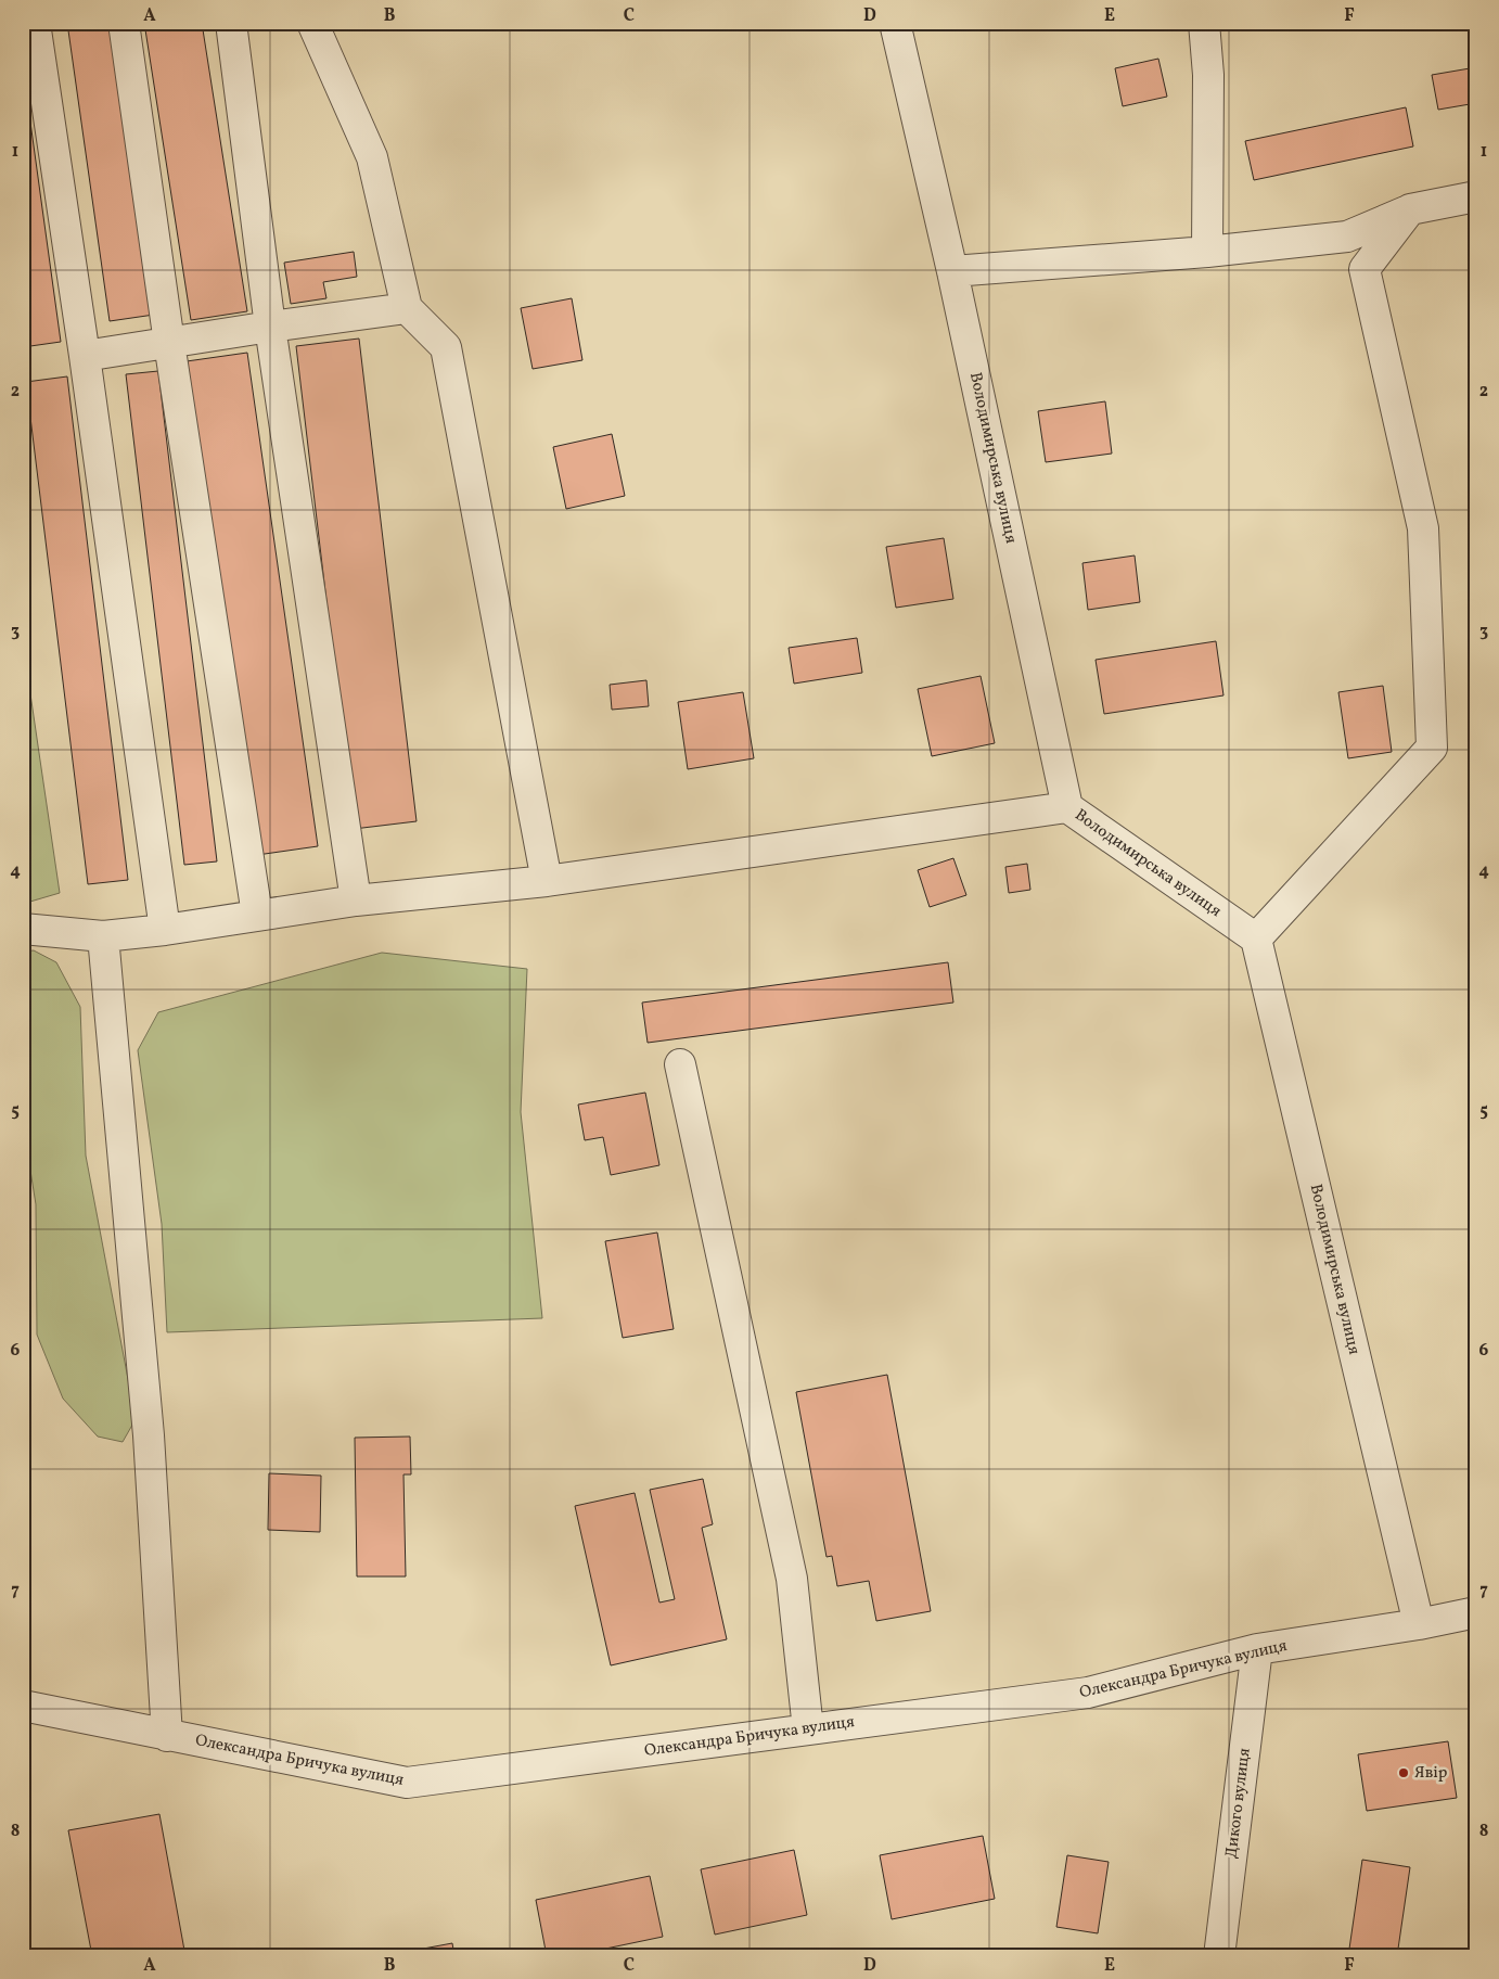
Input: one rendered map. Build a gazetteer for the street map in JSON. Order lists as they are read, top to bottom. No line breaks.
{"streets":{"street":["Володимирська вулиця","Олександра Бричука вулиця","Дикого вулиця"]},"crossings":[["Володимирська вулиця","Олександра Бричука вулиця"],["Олександра Бричука вулиця","Дикого вулиця"]],"places":["Явiр"],"grid":{"columns":["A","B","C","D","E","F"],"rows":["1","2","3","4","5","6","7","8"]}}
